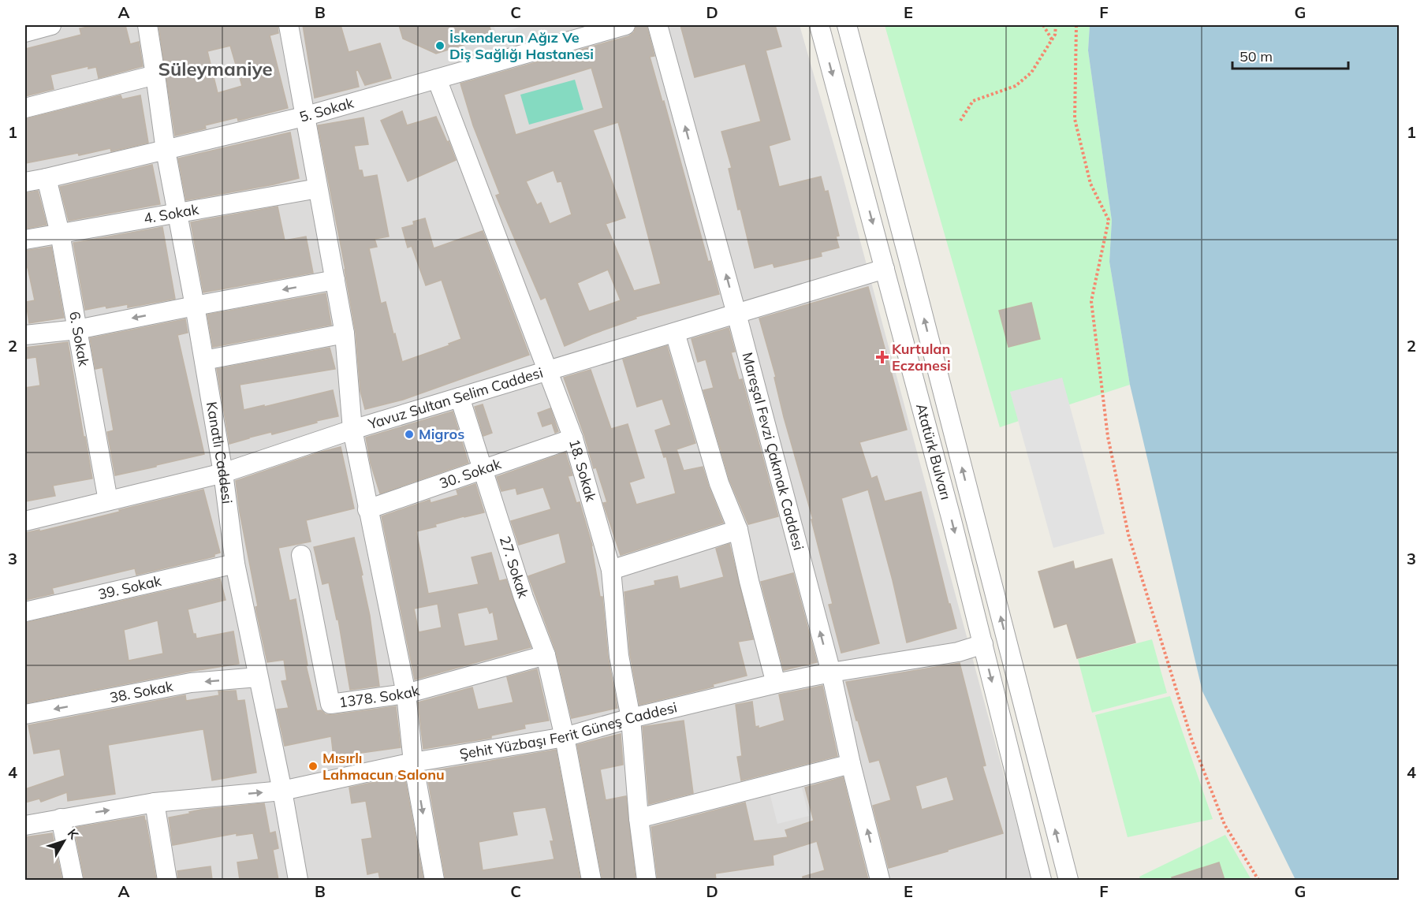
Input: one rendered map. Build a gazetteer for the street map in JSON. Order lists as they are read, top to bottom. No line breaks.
{"streets":{"street":["5. Sokak","4. Sokak","6. Sokak","Yavuz Sultan Selim Caddesi","Mareşal Fevzi Çakmak Caddesi","Atatürk Bulvarı","Kanatlı Caddesi","18. Sokak","30. Sokak","27. Sokak","39. Sokak","38. Sokak","1378. Sokak","Şehit Yüzbaşı Ferit Güneş Caddesi"]},"crossings":[["5. Sokak","6. Sokak"],["5. Sokak","Kanatlı Caddesi"],["5. Sokak","18. Sokak"],["4. Sokak","6. Sokak"],["4. Sokak","Kanatlı Caddesi"],["6. Sokak","Yavuz Sultan Selim Caddesi"],["Yavuz Sultan Selim Caddesi","Mareşal Fevzi Çakmak Caddesi"],["Yavuz Sultan Selim Caddesi","Atatürk Bulvarı"],["Yavuz Sultan Selim Caddesi","Kanatlı Caddesi"],["Yavuz Sultan Selim Caddesi","18. Sokak"],["Yavuz Sultan Selim Caddesi","27. Sokak"],["Mareşal Fevzi Çakmak Caddesi","Şehit Yüzbaşı Ferit Güneş Caddesi"],["Atatürk Bulvarı","Şehit Yüzbaşı Ferit Güneş Caddesi"],["Kanatlı Caddesi","39. Sokak"],["Kanatlı Caddesi","38. Sokak"],["Kanatlı Caddesi","Şehit Yüzbaşı Ferit Güneş Caddesi"],["18. Sokak","30. Sokak"],["18. Sokak","Şehit Yüzbaşı Ferit Güneş Caddesi"],["30. Sokak","27. Sokak"],["27. Sokak","1378. Sokak"],["27. Sokak","Şehit Yüzbaşı Ferit Güneş Caddesi"]],"one_way":["38. Sokak"],"districts":["Süleymaniye"],"places":{"other":["İskenderun Ağız Ve Diş Sağlığı Hastanesi","Migros","Mısırlı Lahmacun Salonu"],"health":["Kurtulan Eczanesi"]},"scale_bar":"50 m","north":"top right","grid":{"columns":["A","B","C","D","E","F","G"],"rows":["1","2","3","4"]}}
